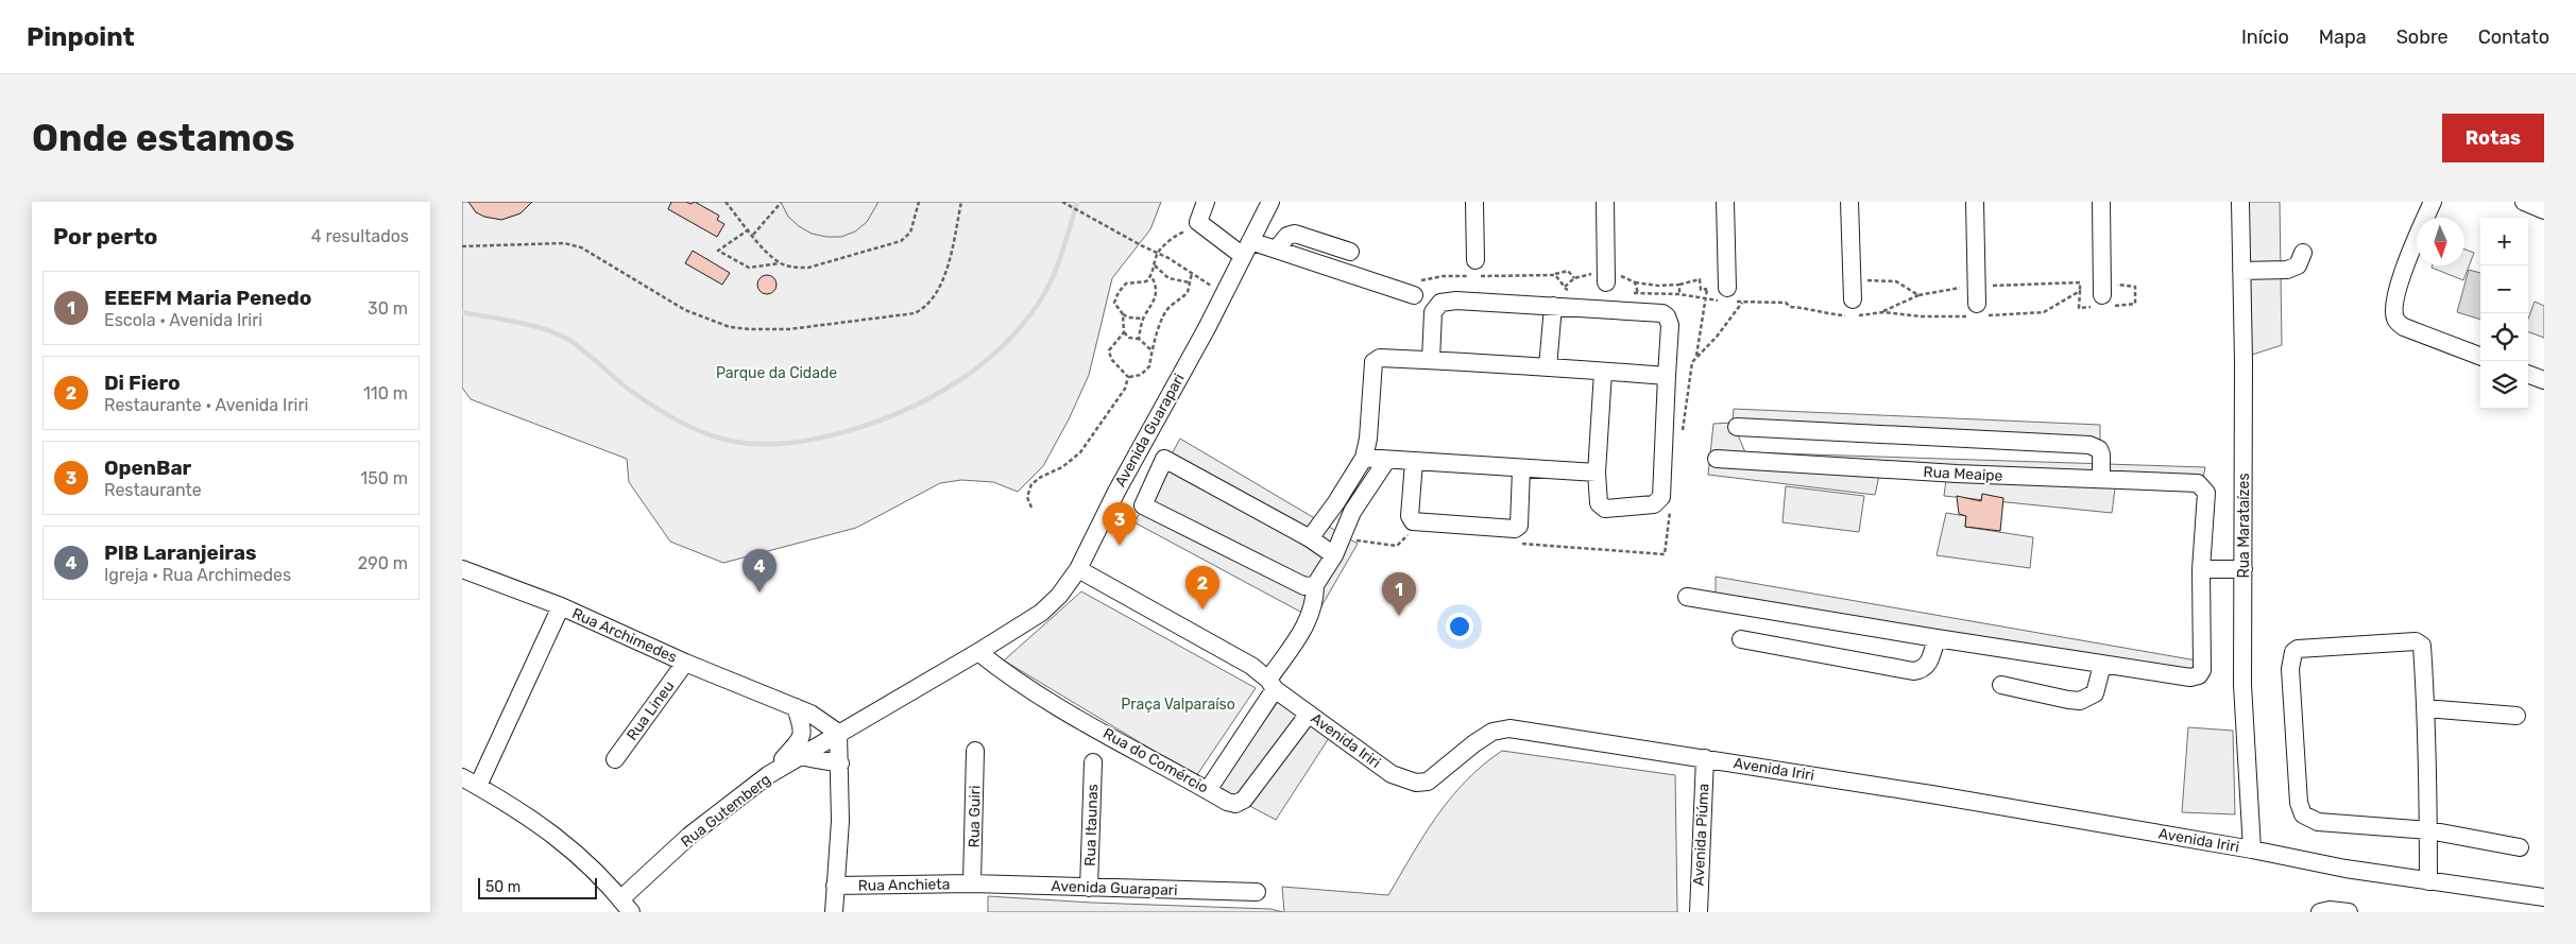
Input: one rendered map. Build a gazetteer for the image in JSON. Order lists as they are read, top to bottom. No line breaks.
{"streets":{"street":["Avenida Guarapari","Rua Meaipe","Rua Marataízes","Rua Archimedes","Rua Lineu","Avenida Iriri","Rua do Comércio","Rua Gutemberg","Rua Guiri","Rua Itaunas","Avenida Piúma","Rua Anchieta"]},"crossings":[["Avenida Guarapari","Rua Archimedes"],["Avenida Guarapari","Avenida Iriri"],["Avenida Guarapari","Rua do Comércio"],["Avenida Guarapari","Rua Gutemberg"],["Avenida Guarapari","Rua Guiri"],["Avenida Guarapari","Rua Itaunas"],["Avenida Guarapari","Rua Anchieta"],["Rua Marataízes","Avenida Iriri"],["Rua Archimedes","Rua Lineu"],["Rua Archimedes","Rua Gutemberg"],["Avenida Iriri","Rua do Comércio"],["Avenida Iriri","Avenida Piúma"],["Rua Guiri","Rua Anchieta"]],"parks":["Parque da Cidade","Praça Valparaíso"],"scale_bar":"50 m","north":"bottom","page":{"header":"Pinpoint","nav":["Início","Mapa","Sobre","Contato"],"buttons":"Rotas","title":"Onde estamos","heading":["Por perto","4 resultados"],"map_buttons":["+","−"],"list":[{"mark":"1","name":"EEEFM Maria Penedo","note":"Escola · Avenida Iriri","value":"30 m"},{"mark":"2","name":"Di Fiero","note":"Restaurante · Avenida Iriri","value":"110 m"},{"mark":"3","name":"OpenBar","note":"Restaurante","value":"150 m"},{"mark":"4","name":"PIB Laranjeiras","note":"Igreja · Rua Archimedes","value":"290 m"}],"pins":["3","4","2","1"],"scale":"50 m"}}
